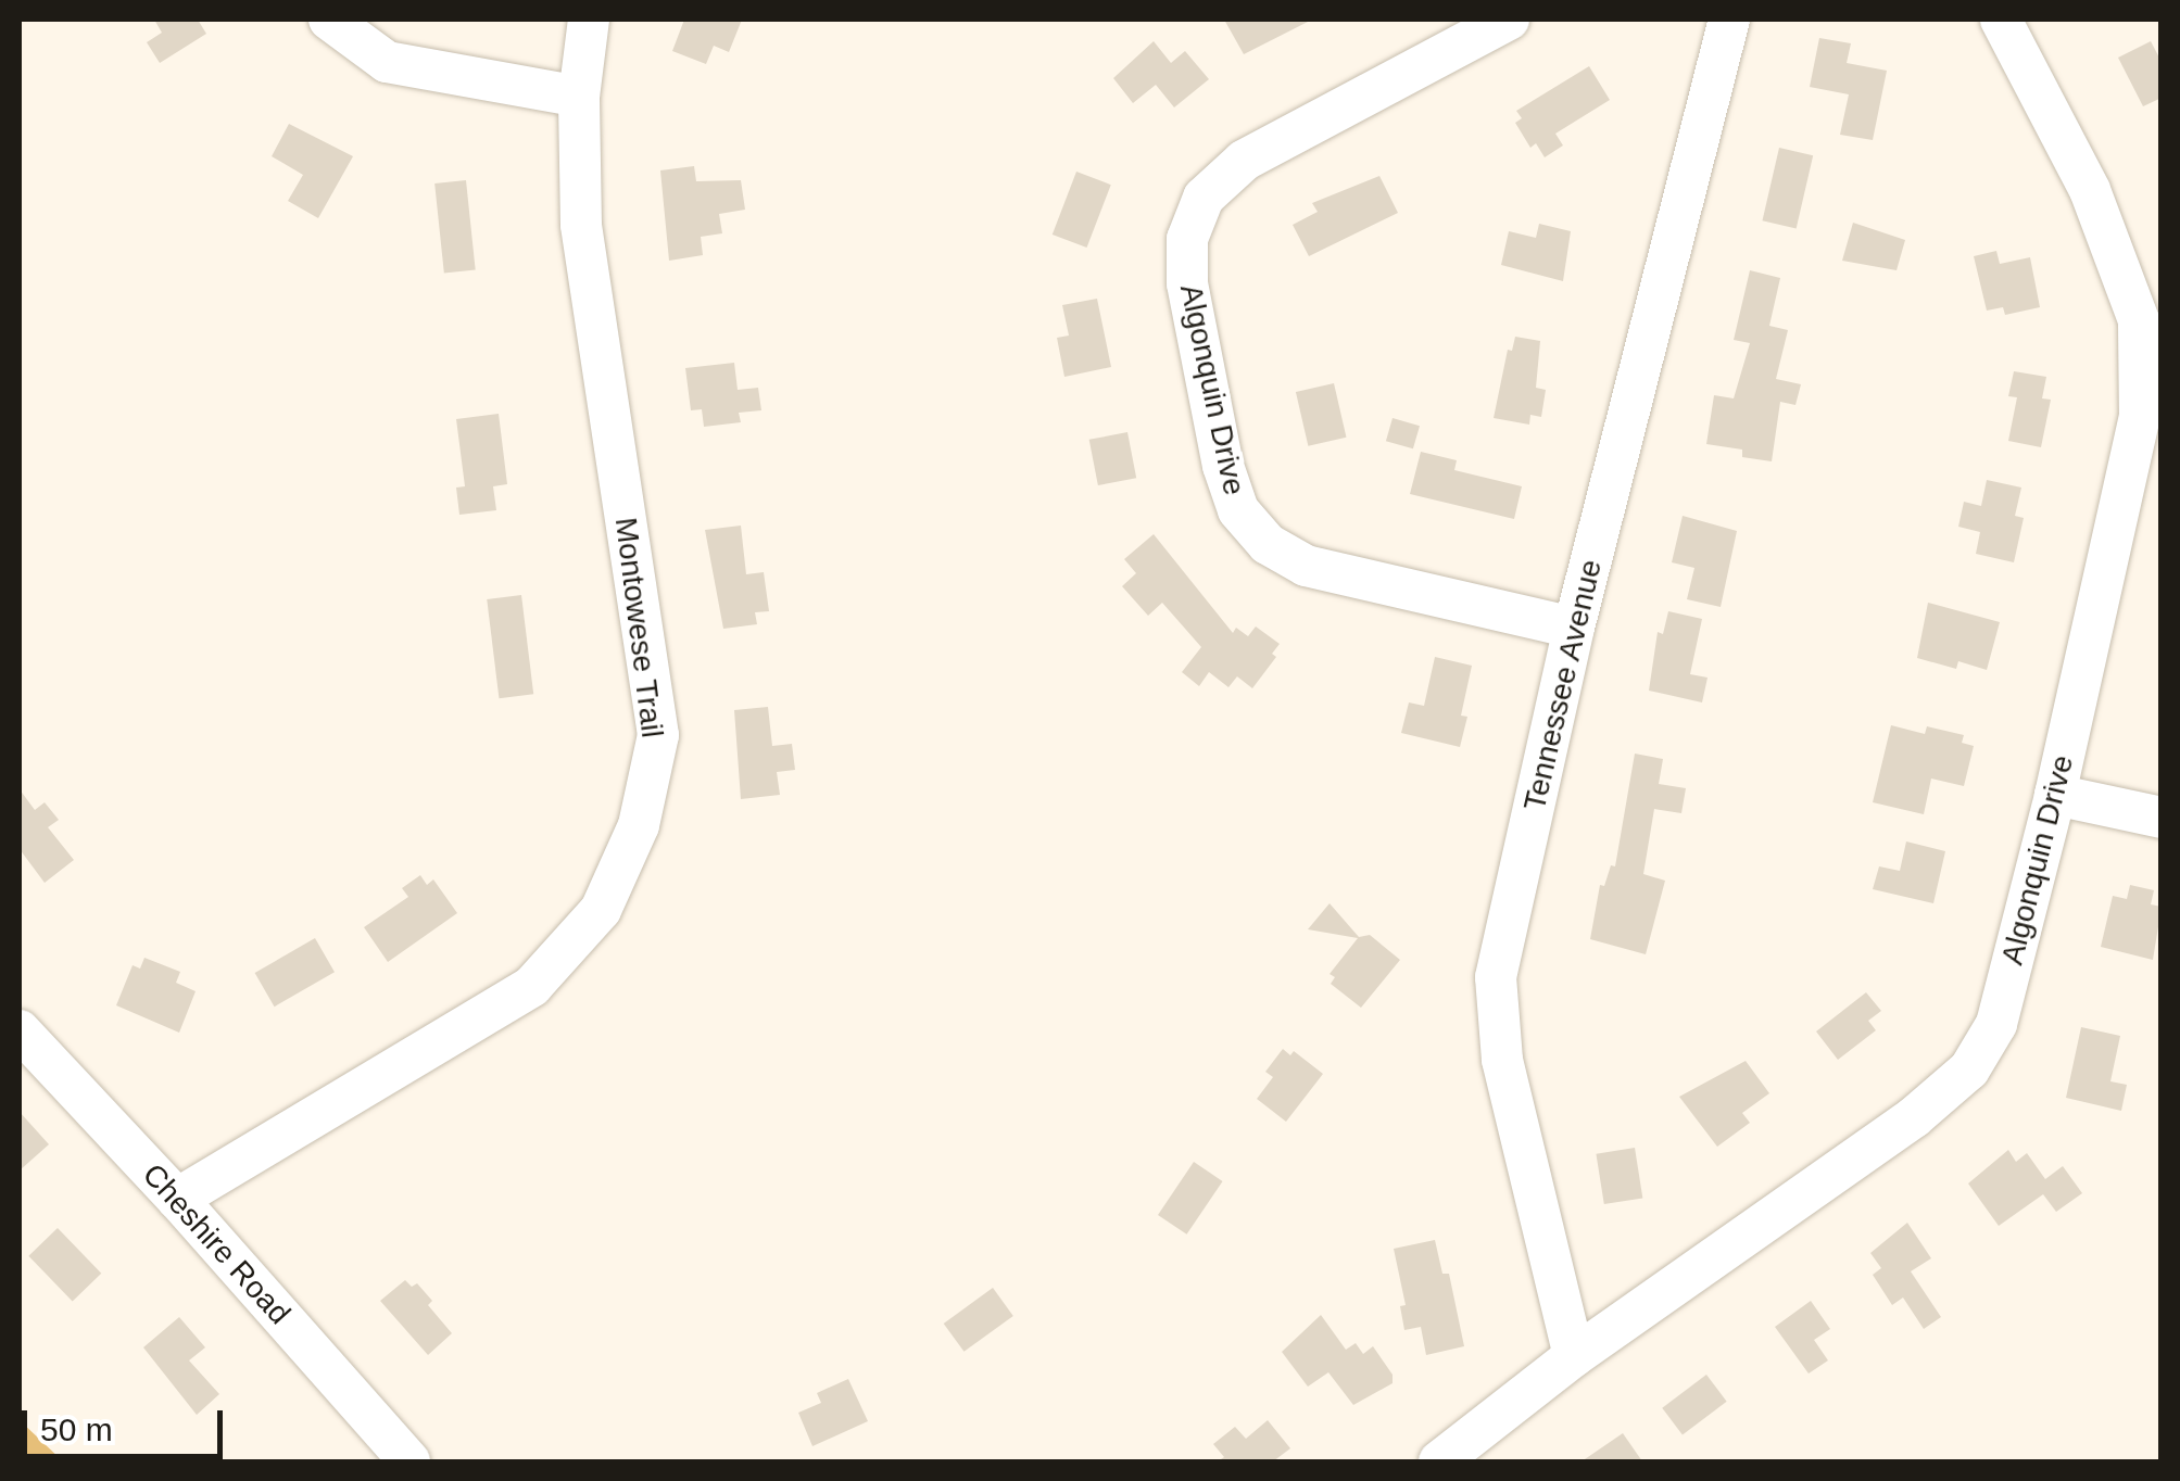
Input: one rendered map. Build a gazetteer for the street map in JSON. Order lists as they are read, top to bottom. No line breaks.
{"streets":{"street":["Algonquin Drive","Montowese Trail","Tennessee Avenue","Cheshire Road"]},"crossings":[["Algonquin Drive","Tennessee Avenue"],["Montowese Trail","Cheshire Road"]],"scale_bar":"50 m"}
